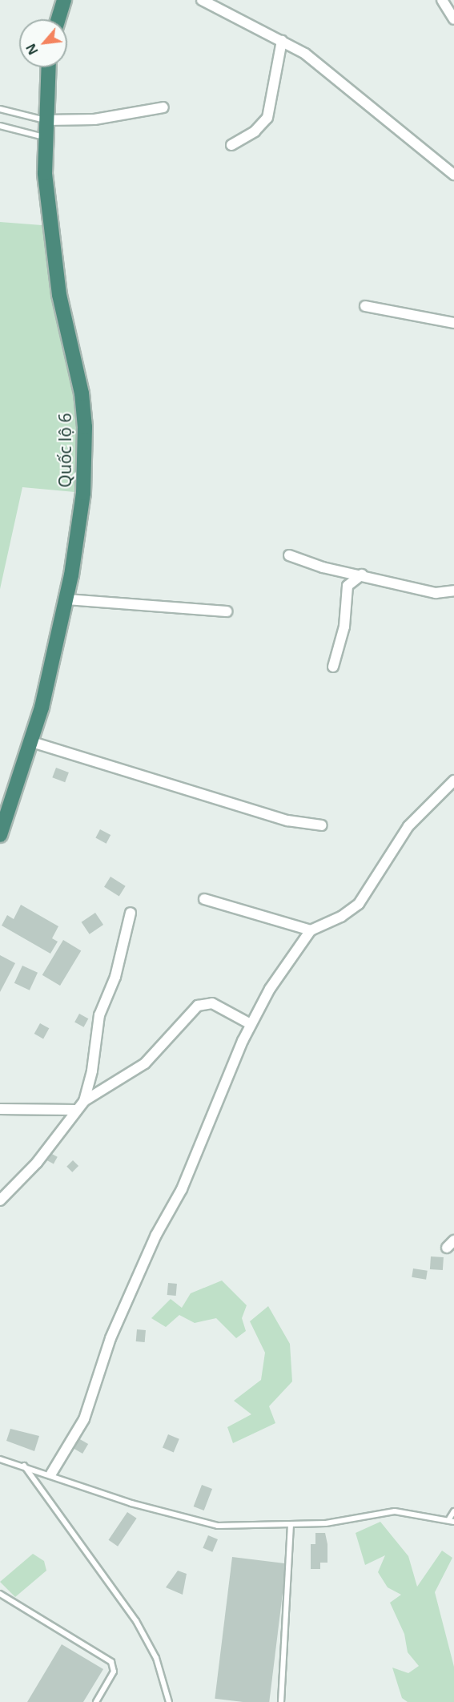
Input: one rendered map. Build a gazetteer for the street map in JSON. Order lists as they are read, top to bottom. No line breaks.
{"streets":{"highway":["Quốc lộ 6"]},"north":"bottom left"}
